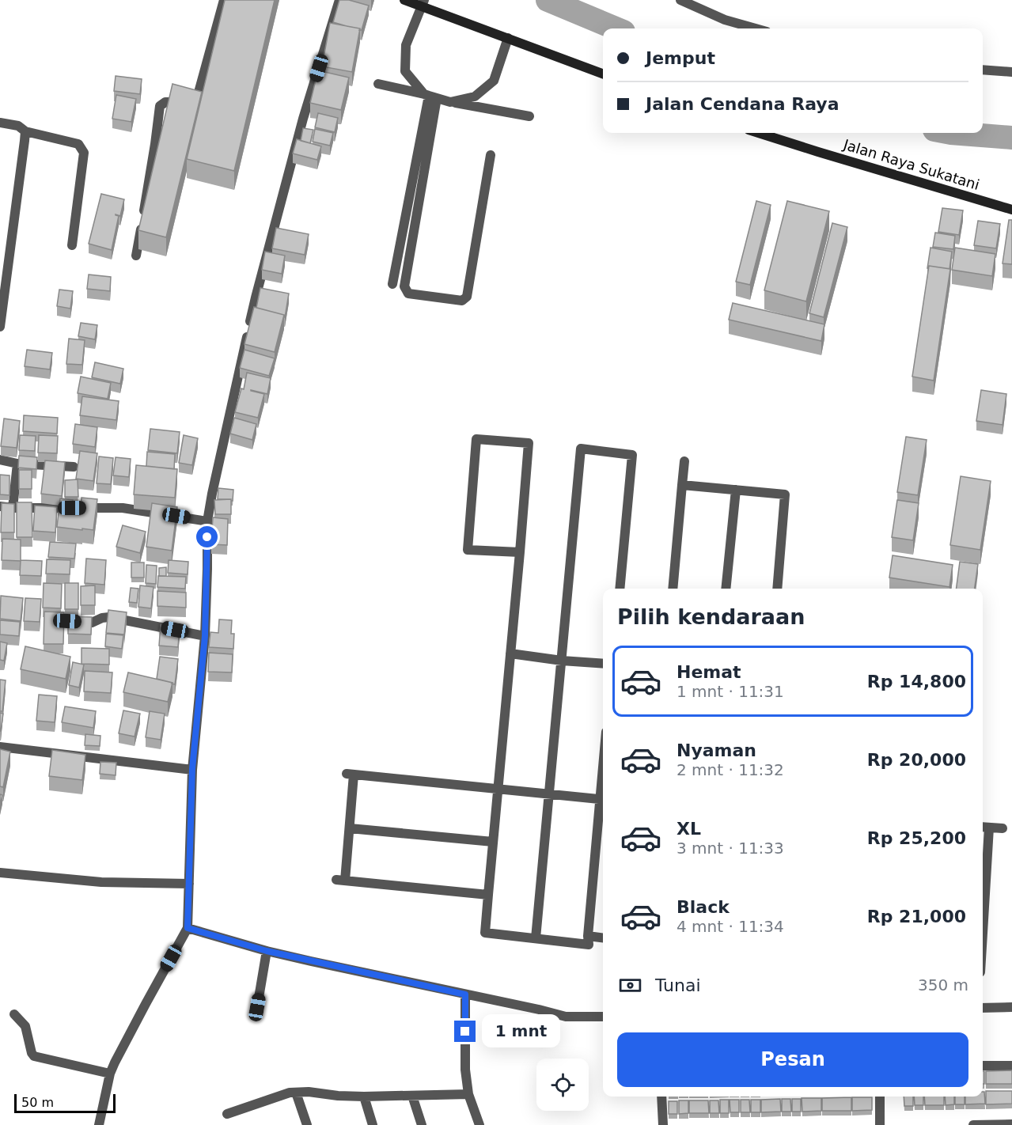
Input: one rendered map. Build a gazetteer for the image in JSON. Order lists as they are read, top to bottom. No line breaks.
{"streets":{"main road":["Jalan Raya Sukatani"]},"scale_bar":"50 m","page":{"banner":["Jemput","Jalan Cendana Raya"],"heading":"Pilih kendaraan","list":[{"name":"Hemat","note":"1 mnt · 11:31","value":"Rp 14,800"},{"name":"Nyaman","note":"2 mnt · 11:32","value":"Rp 20,000"},{"name":"XL","note":"3 mnt · 11:33","value":"Rp 25,200"},{"name":"Black","note":"4 mnt · 11:34","value":"Rp 21,000"}],"pay":["Tunai","350 m"],"bubble":"1 mnt","buttons":"Pesan","scale":"50 m"}}
